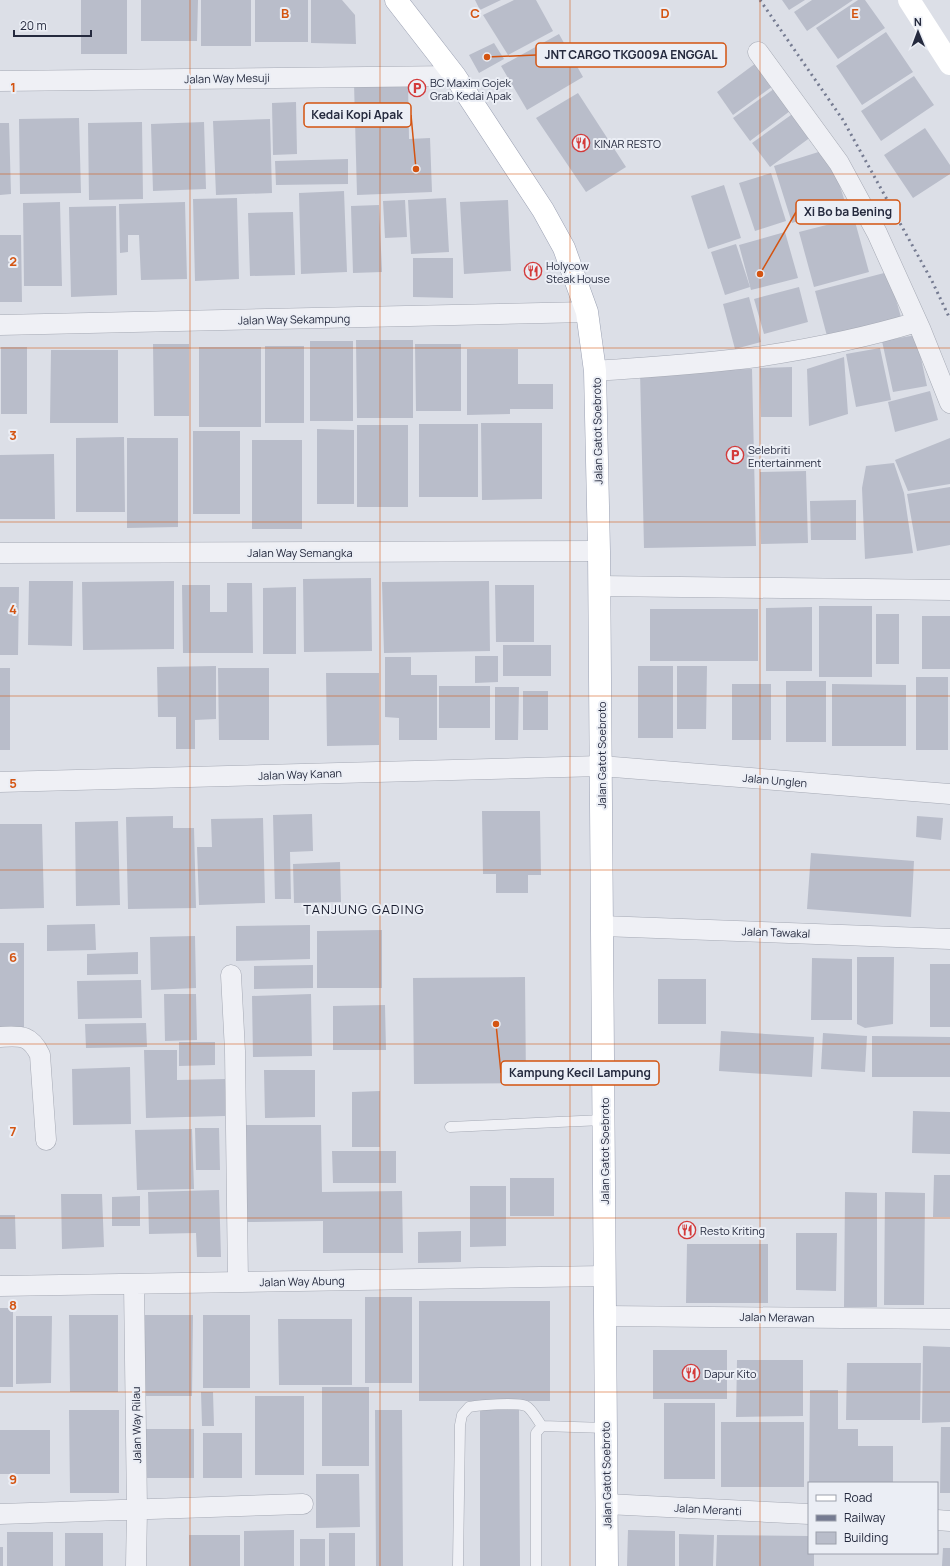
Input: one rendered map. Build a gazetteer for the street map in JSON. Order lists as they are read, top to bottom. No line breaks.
{"streets":{"main road":["Jalan Gatot Soebroto"],"street":["Jalan Way Mesuji","Jalan Way Sekampung","Jalan Way Semangka","Jalan Way Kanan","Jalan Unglen","Jalan Tawakal","Jalan Way Abung","Jalan Merawan","Jalan Way Rilau","Jalan Meranti"]},"crossings":[["Jalan Way Mesuji","Jalan Gatot Soebroto"],["Jalan Way Sekampung","Jalan Gatot Soebroto"],["Jalan Gatot Soebroto","Jalan Way Semangka"],["Jalan Gatot Soebroto","Jalan Way Kanan"],["Jalan Gatot Soebroto","Jalan Unglen"],["Jalan Gatot Soebroto","Jalan Tawakal"],["Jalan Gatot Soebroto","Jalan Way Abung"],["Jalan Gatot Soebroto","Jalan Merawan"],["Jalan Gatot Soebroto","Jalan Meranti"],["Jalan Way Kanan","Jalan Unglen"],["Jalan Way Abung","Jalan Way Rilau"]],"districts":["TANJUNG GADING"],"places":{"other":["JNT CARGO TKG009A ENGGAL","Kedai Kopi Apak","Xi Bo ba Bening","Kampung Kecil Lampung"],"parking":["BC Maxim Gojek Grab Kedai Apak","Selebriti Entertainment"],"restaurant":["KINAR RESTO","Holycow Steak House","Resto Kriting","Dapur Kito"]},"legend":["Road","Railway","Building"],"scale_bar":"20 m","north":"top","grid":{"columns":["B","C","D","E"],"rows":["1","2","3","4","5","6","7","8","9"]}}
